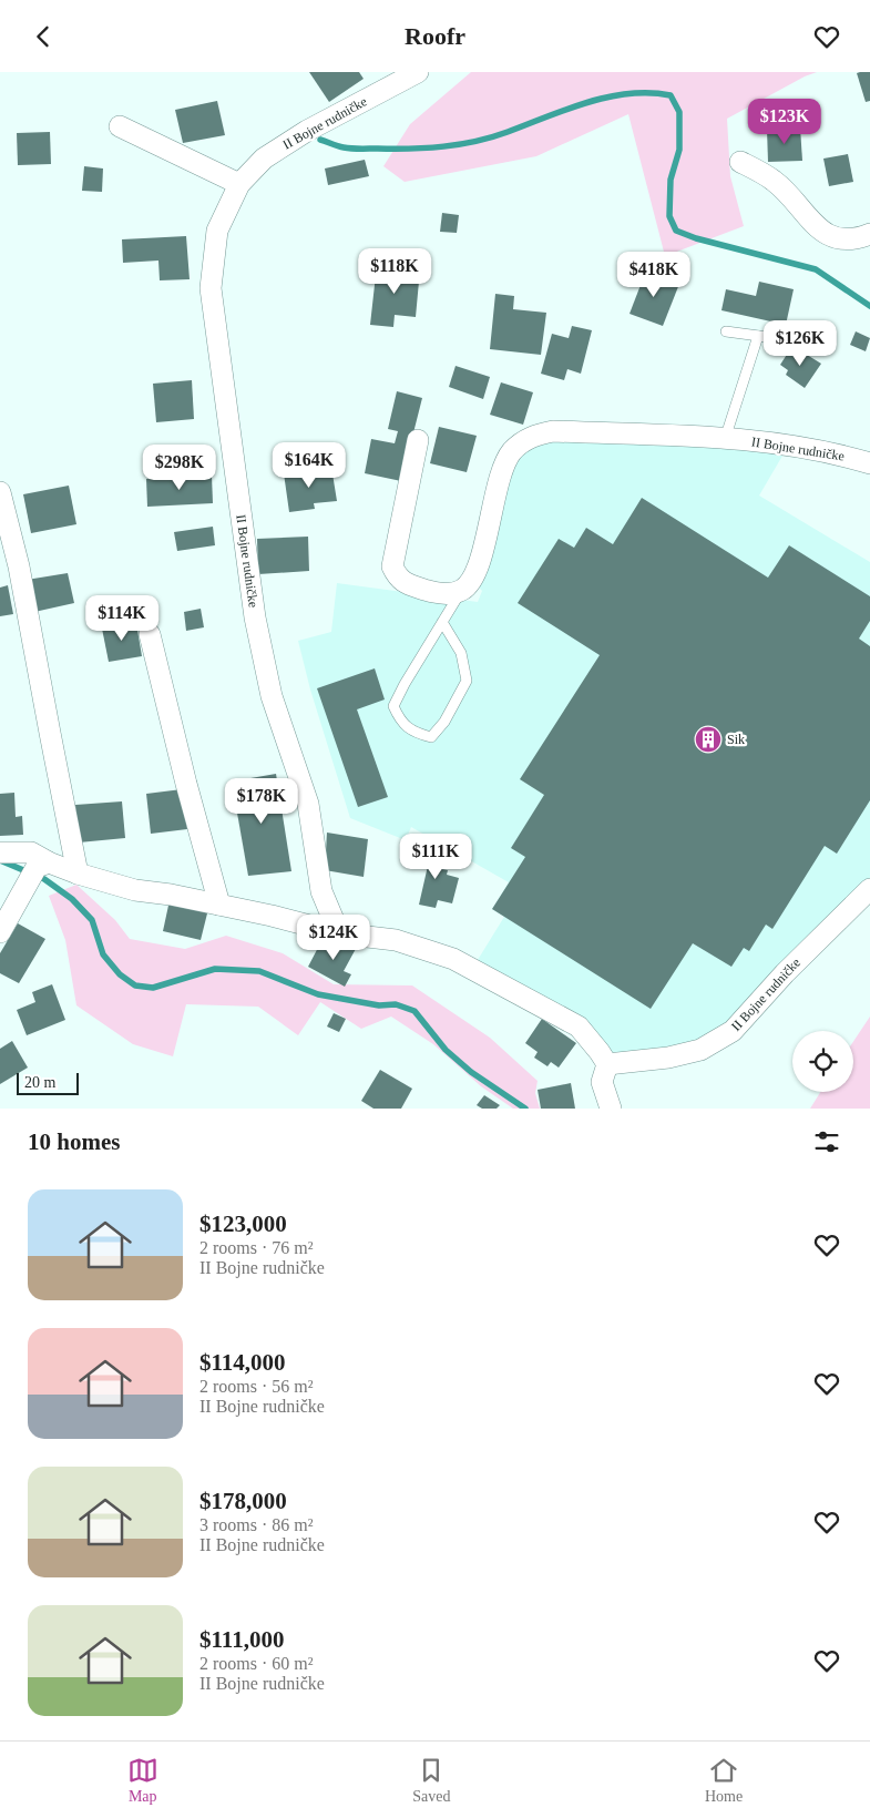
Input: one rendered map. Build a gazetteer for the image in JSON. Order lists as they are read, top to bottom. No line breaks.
{"streets":{"street":["II Bojne rudničke"]},"places":{"building":["Sik"]},"scale_bar":"20 m","page":{"header":"Roofr","price":["$123K","$118K","$418K","$126K","$164K","$298K","$114K","$178K","$111K","$124K"],"scale":"20 m","heading":"10 homes","list":[{"name":"$123,000","note":"2 rooms · 76 m² · II Bojne rudničke"},{"name":"$114,000","note":"2 rooms · 56 m² · II Bojne rudničke"},{"name":"$178,000","note":"3 rooms · 86 m² · II Bojne rudničke"},{"name":"$111,000","note":"2 rooms · 60 m² · II Bojne rudničke"}],"tabs":["Map","Saved","Home"]}}
